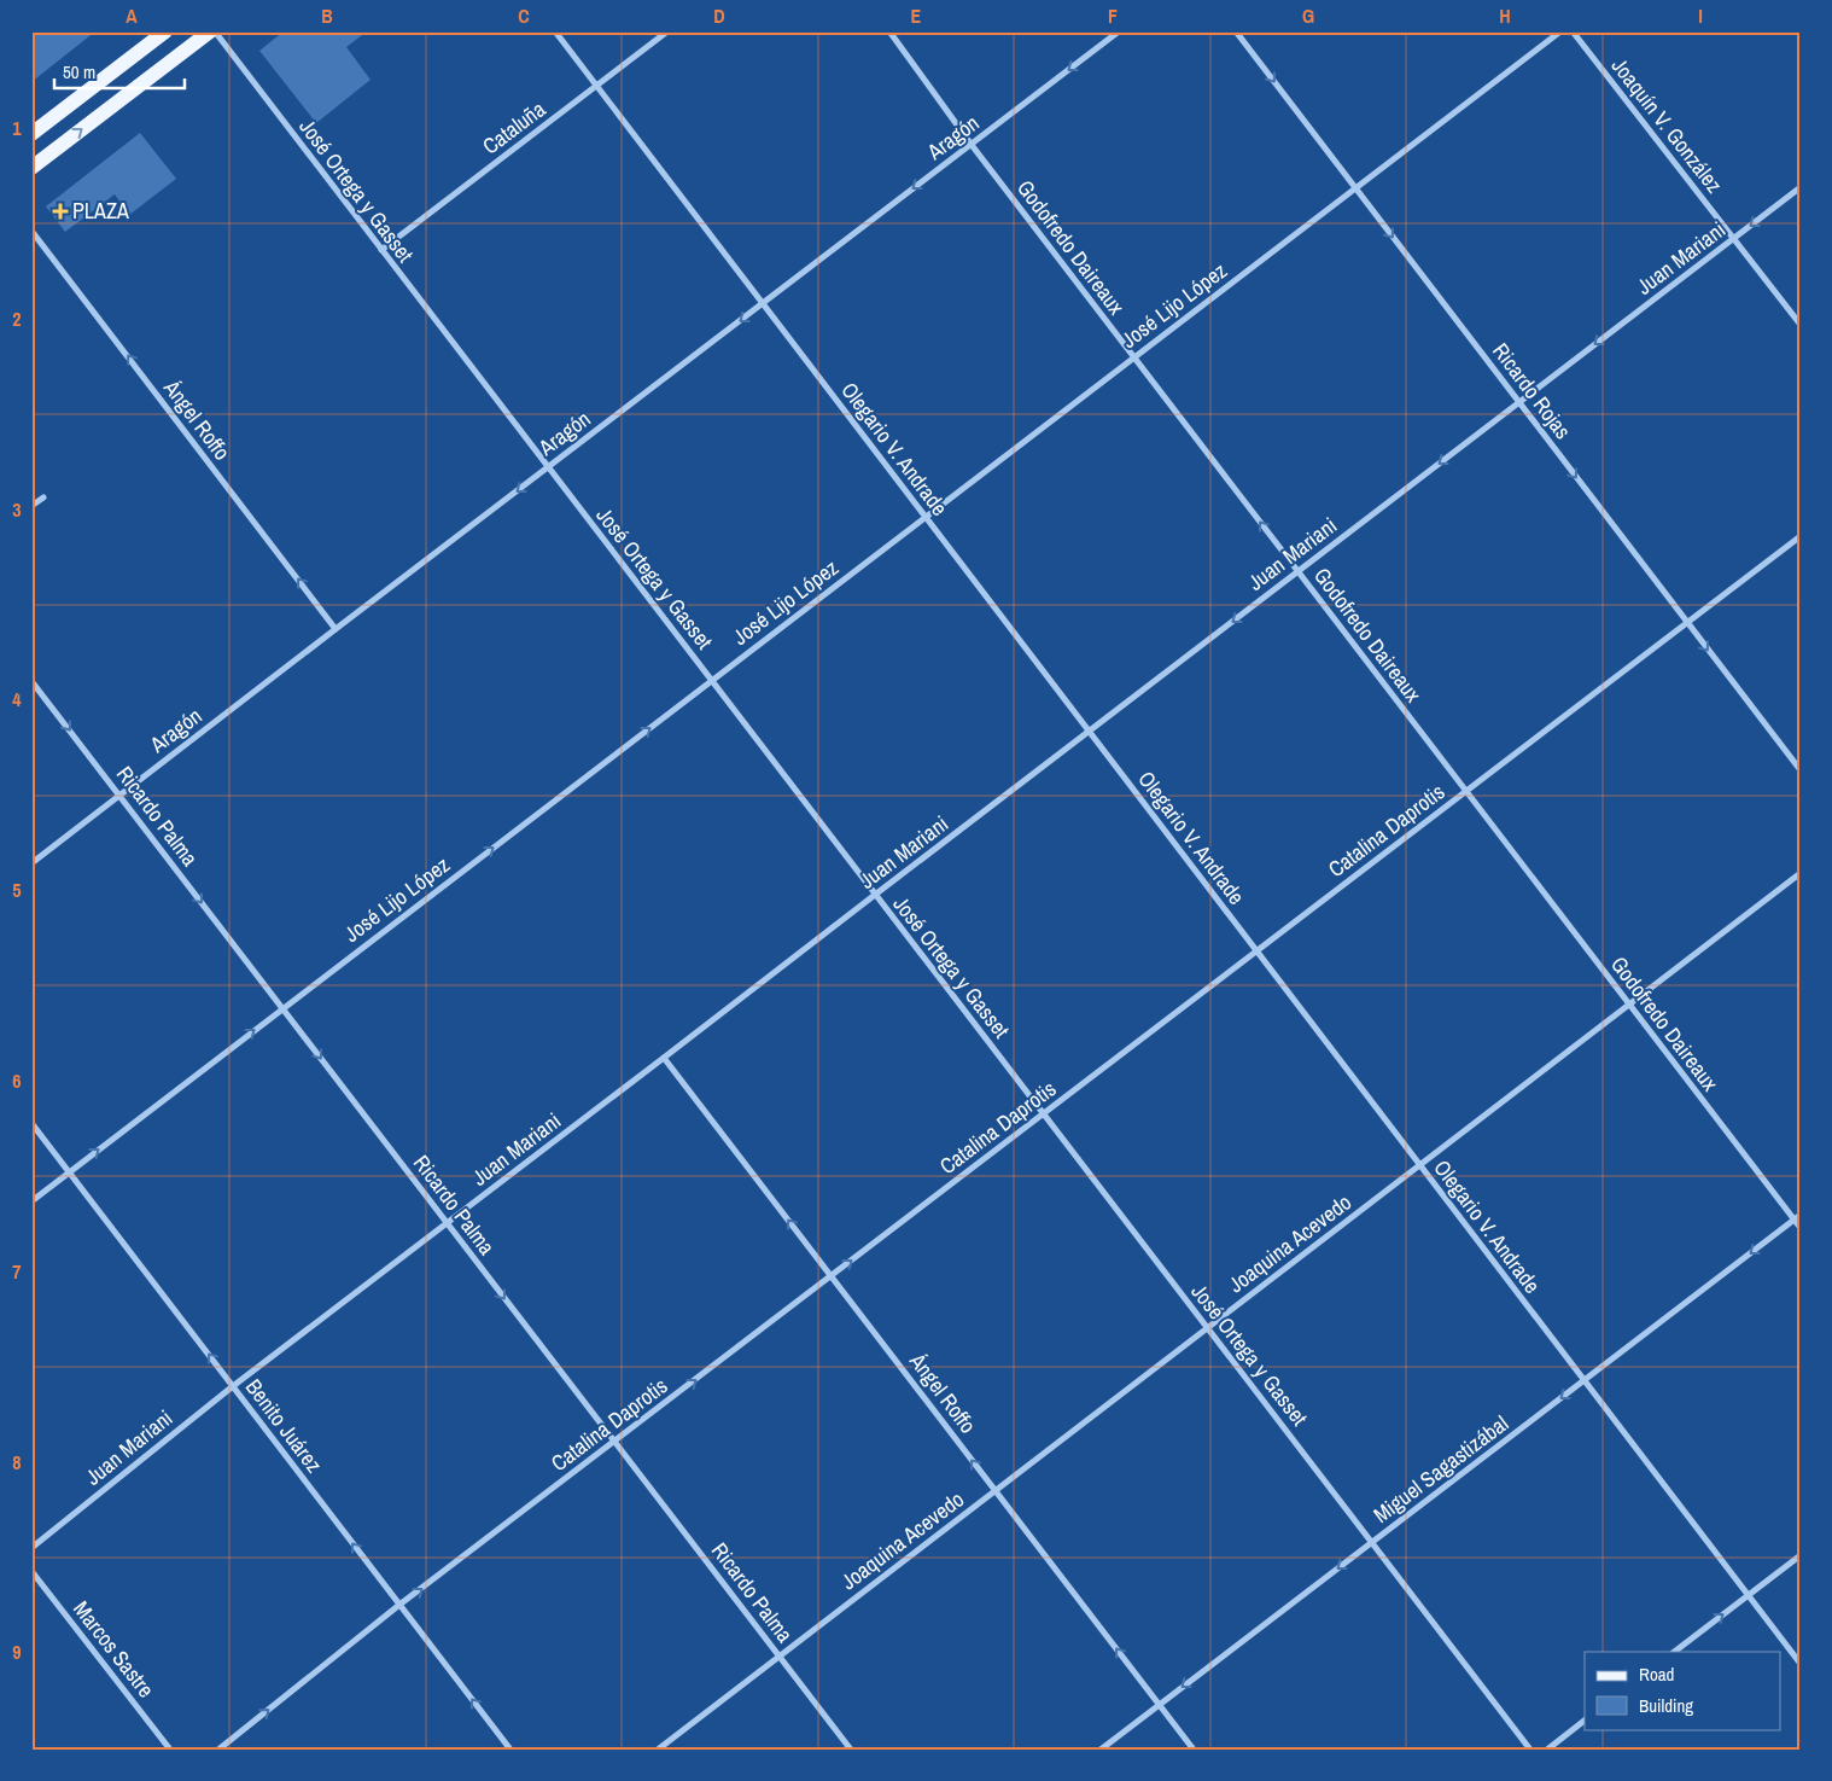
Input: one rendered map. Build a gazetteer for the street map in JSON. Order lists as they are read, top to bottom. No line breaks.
{"streets":{"street":["Joaquín V. González","Cataluña","Aragón","José Ortega y Gasset","Godofredo Daireaux","Juan Mariani","José Lijo López","Ricardo Rojas","Ángel Roffo","Olegario V. Andrade","Ricardo Palma","Catalina Daprotis","Joaquina Acevedo","Benito Juárez","Miguel Sagastizábal","Marcos Sastre"]},"crossings":[["Joaquín V. González","Juan Mariani"],["Cataluña","José Ortega y Gasset"],["Cataluña","Olegario V. Andrade"],["Aragón","José Ortega y Gasset"],["Aragón","Godofredo Daireaux"],["Aragón","Ángel Roffo"],["Aragón","Olegario V. Andrade"],["Aragón","Ricardo Palma"],["José Ortega y Gasset","Juan Mariani"],["José Ortega y Gasset","José Lijo López"],["José Ortega y Gasset","Catalina Daprotis"],["José Ortega y Gasset","Joaquina Acevedo"],["José Ortega y Gasset","Miguel Sagastizábal"],["Godofredo Daireaux","Juan Mariani"],["Godofredo Daireaux","José Lijo López"],["Godofredo Daireaux","Catalina Daprotis"],["Godofredo Daireaux","Joaquina Acevedo"],["Godofredo Daireaux","Miguel Sagastizábal"],["Juan Mariani","Ricardo Rojas"],["Juan Mariani","Ángel Roffo"],["Juan Mariani","Olegario V. Andrade"],["Juan Mariani","Ricardo Palma"],["Juan Mariani","Benito Juárez"],["José Lijo López","Ricardo Rojas"],["José Lijo López","Olegario V. Andrade"],["José Lijo López","Ricardo Palma"],["José Lijo López","Benito Juárez"],["Ricardo Rojas","Catalina Daprotis"],["Ángel Roffo","Catalina Daprotis"],["Ángel Roffo","Joaquina Acevedo"],["Ángel Roffo","Miguel Sagastizábal"],["Olegario V. Andrade","Catalina Daprotis"],["Olegario V. Andrade","Joaquina Acevedo"],["Olegario V. Andrade","Miguel Sagastizábal"],["Ricardo Palma","Catalina Daprotis"],["Ricardo Palma","Joaquina Acevedo"],["Catalina Daprotis","Benito Juárez"]],"one_way":["Aragón","Juan Mariani","José Lijo López","Ricardo Rojas","Ángel Roffo","Ricardo Palma","Catalina Daprotis","Benito Juárez","Miguel Sagastizábal"],"places":{"health":["PLAZA"]},"legend":["Road","Building"],"scale_bar":"50 m","grid":{"columns":["A","B","C","D","E","F","G","H","I"],"rows":["1","2","3","4","5","6","7","8","9"]}}
